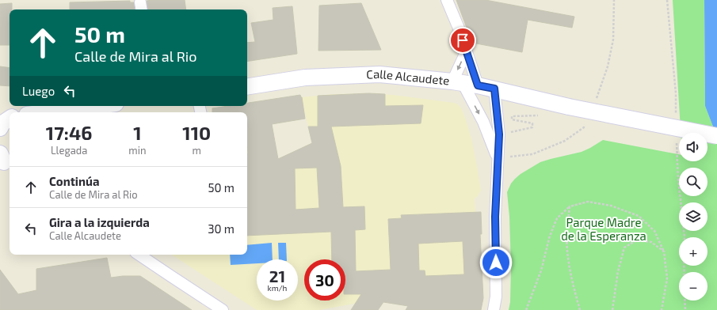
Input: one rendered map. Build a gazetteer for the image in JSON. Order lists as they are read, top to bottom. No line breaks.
{"streets":{"main road":["Calle Alcaudete"]},"parks":["Parque Madre de la Esperanza"],"page":{"turn":["50 m","Calle de Mira al Rio"],"then":"Luego","eta":["17:46","Llegada","1","min","110","m"],"map_buttons":["+","−"],"list":[{"name":"Continúa","note":"Calle de Mira al Rio","value":"50 m"},{"name":"Gira a la izquierda","note":"Calle Alcaudete","value":"30 m"}],"speed":"21 km/h","limit":"30"}}
